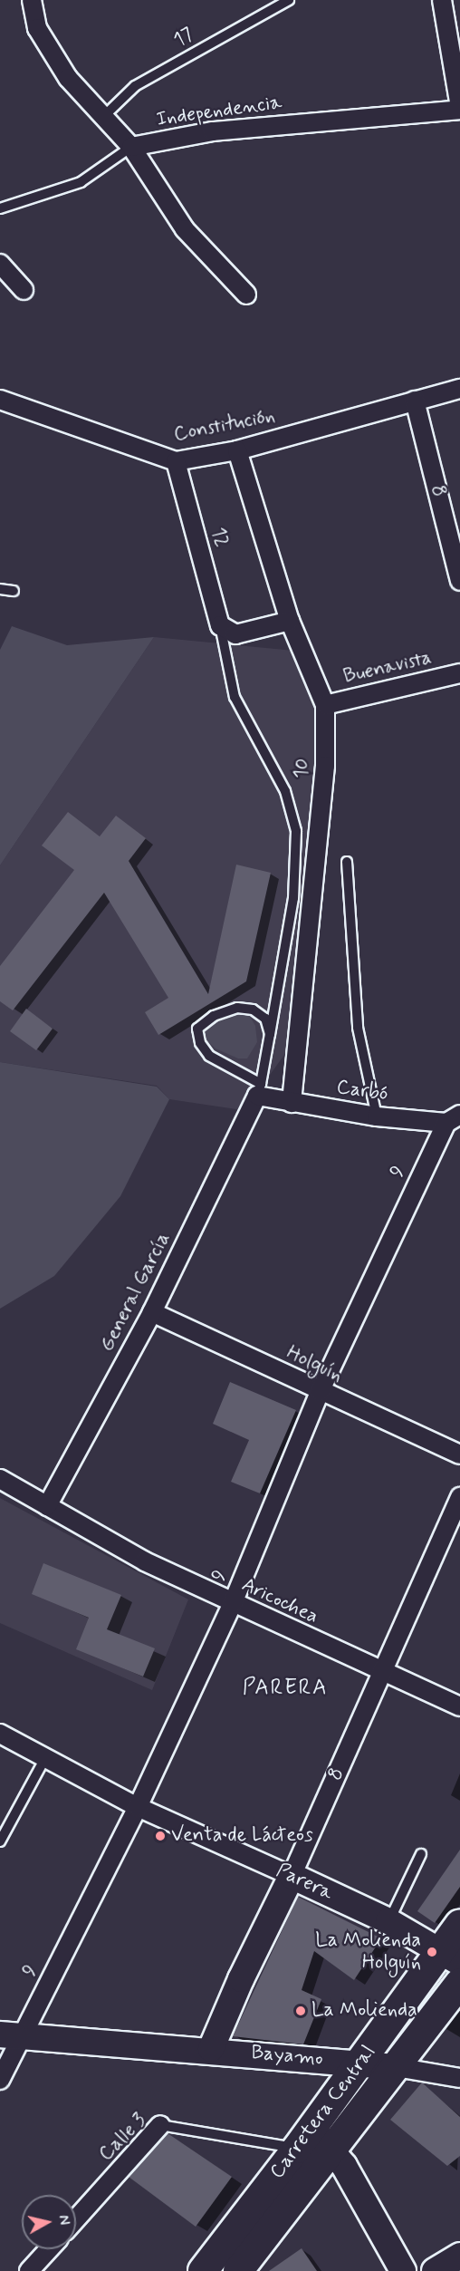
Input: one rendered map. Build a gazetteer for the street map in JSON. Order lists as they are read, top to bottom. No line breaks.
{"streets":{"main road":["Carretera Central"],"street":["Independencia","Constitución","8","12","Buenavista","10","Carbó","9","General García","Holguín","Aricochea","Parera","Bayamo","Calle 3"],"lane":["17"]},"crossings":[["Constitución","8"],["Constitución","12"],["Constitución","10"],["8","Aricochea"],["8","Parera"],["8","Bayamo"],["Buenavista","10"],["10","Carbó"],["Carbó","9"],["Carbó","General García"],["9","Holguín"],["9","Aricochea"],["9","Parera"],["9","Bayamo"],["General García","Holguín"],["General García","Aricochea"],["Parera","Carretera Central"],["Bayamo","Carretera Central"],["Carretera Central","Calle 3"]],"districts":["PARERA"],"places":["Venta de Lácteos","La Molienda Holguín","La Molienda"],"north":"right"}
